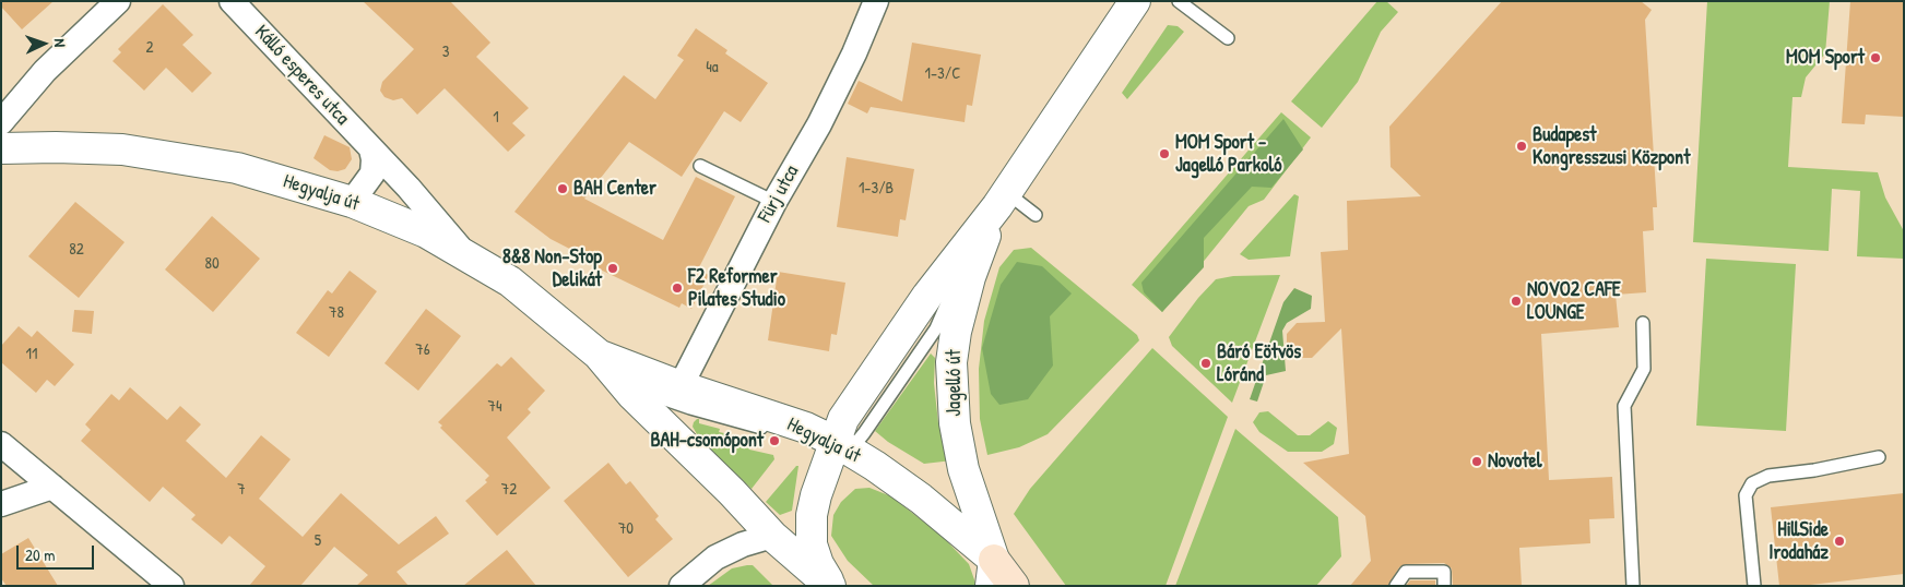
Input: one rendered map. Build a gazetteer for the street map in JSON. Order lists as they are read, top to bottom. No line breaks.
{"streets":{"main road":["Hegyalja út"],"street":["Kálló esperes utca","Fürj utca","Jagelló út"]},"crossings":[["Kálló esperes utca","Hegyalja út"],["Hegyalja út","Fürj utca"],["Hegyalja út","Jagelló út"]],"places":["MOM Sport","Budapest Kongresszusi Központ","MOM Sport - Jagelló Parkoló","BAH Center","8&8 Non-Stop Delikát","F2 Reformer Pilates Studio","NOVO2 CAFE LOUNGE","Báró Eötvös Lóránd","BAH-csomópont","Novotel","HillSide Irodaház"],"house_numbers":["2","3","4a","1-3/C","1","1-3/B","82","80","78","76","11","74","7","72","70","5"],"scale_bar":"20 m","north":"right"}
